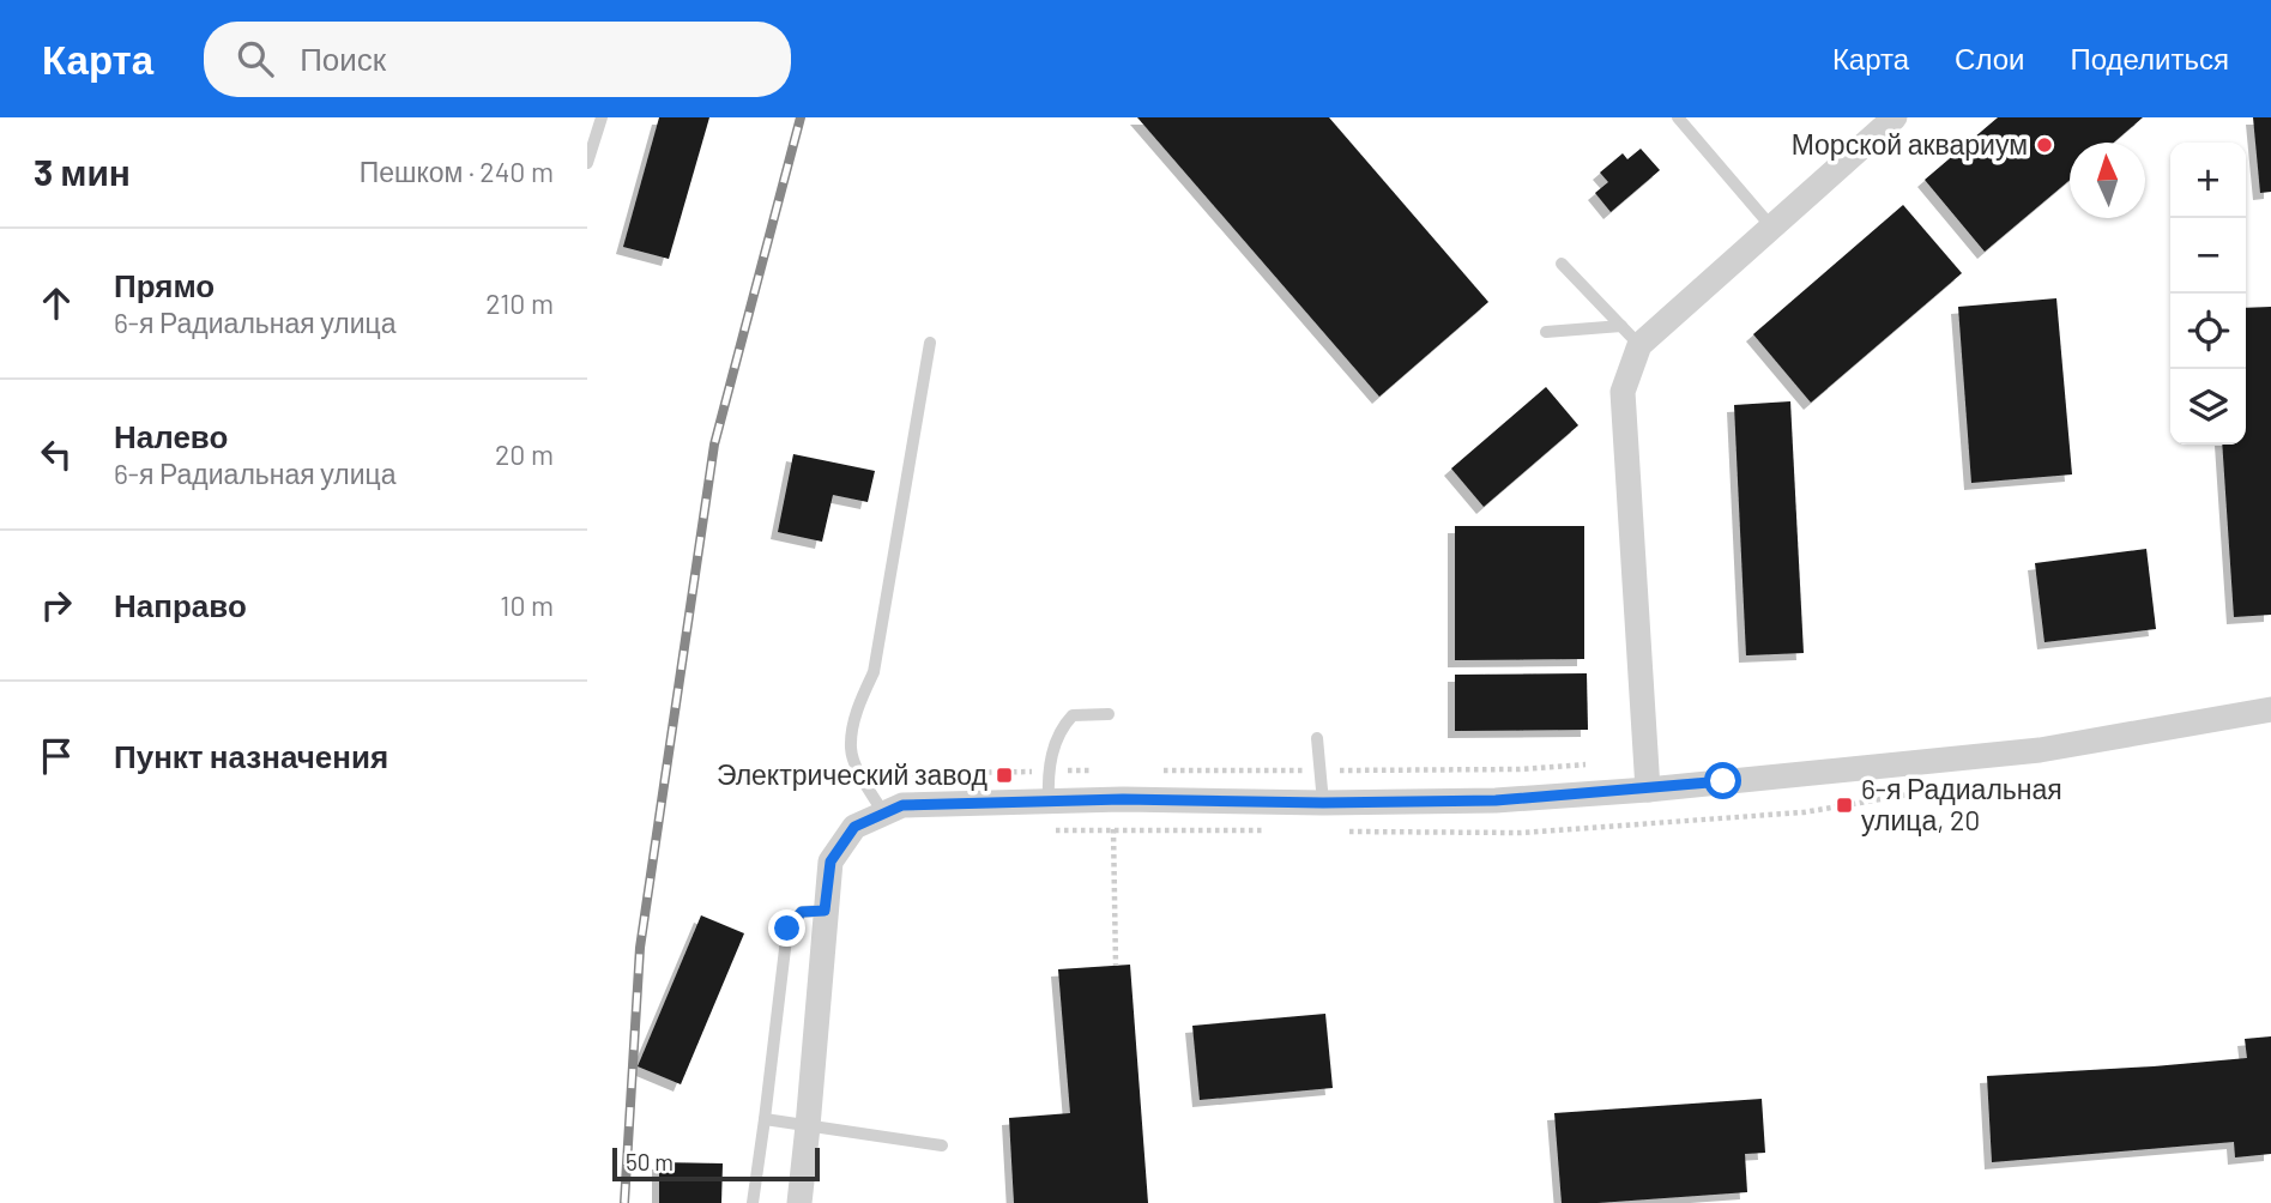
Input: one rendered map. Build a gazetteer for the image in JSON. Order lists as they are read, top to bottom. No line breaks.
{"places":{"other":["Морской аквариум"],"transit":["Электрический завод","6-я Радиальная улица, 20"]},"scale_bar":"50 m","north":"top","page":{"header":"Карта","search":"Поиск","nav":["Карта","Слои","Поделиться"],"heading":["3 мин","Пешком · 240 m"],"map_buttons":["+","−"],"list":[["Прямо","6-я Радиальная улица","210 m"],["Налево","6-я Радиальная улица","20 m"],["Направо","10 m"],"Пункт назначения"],"scale":"50 m"}}
